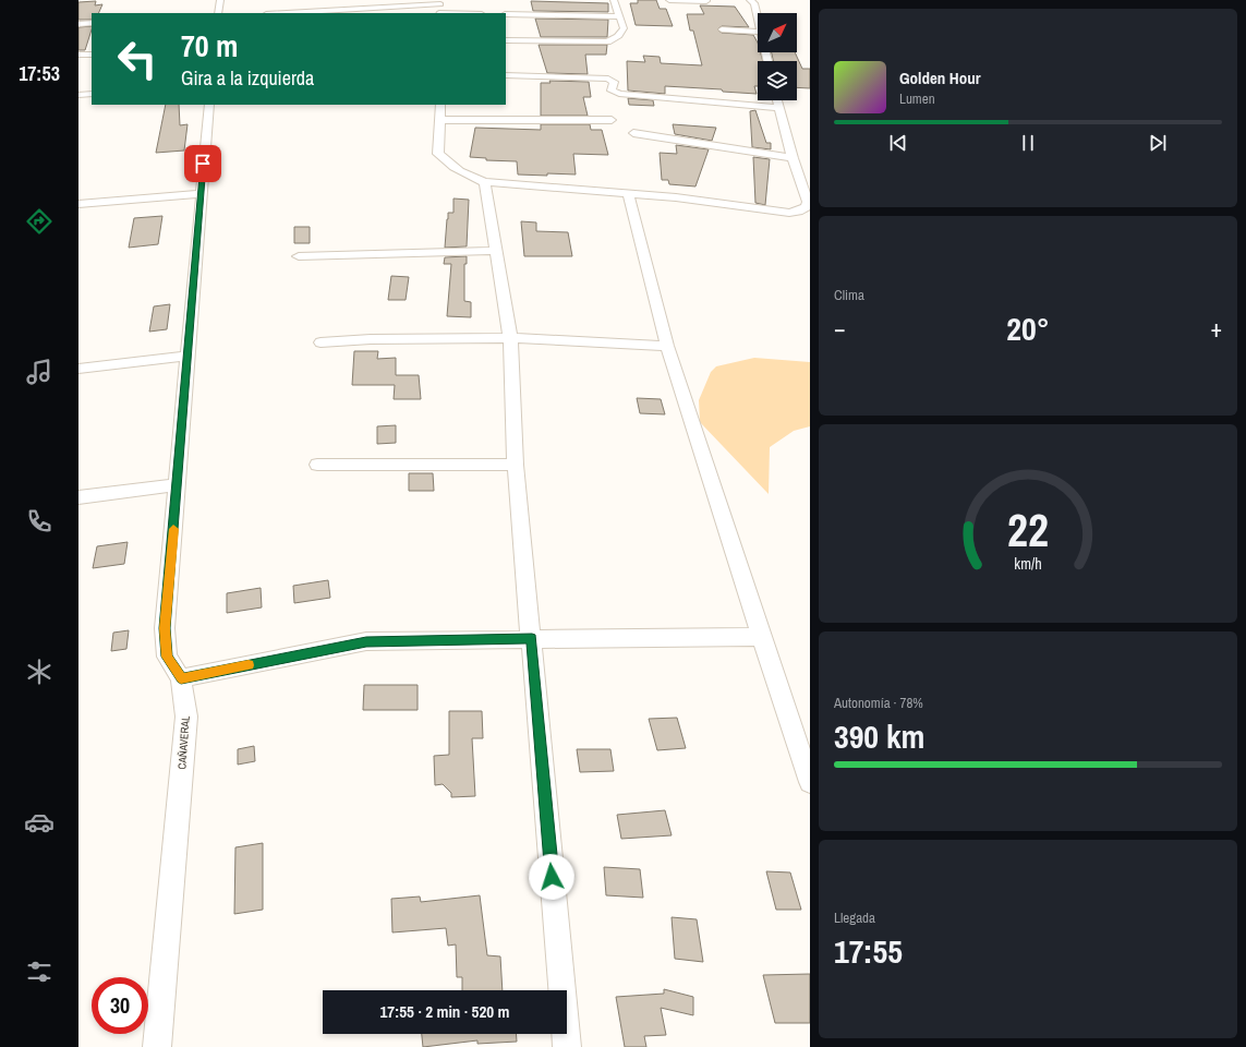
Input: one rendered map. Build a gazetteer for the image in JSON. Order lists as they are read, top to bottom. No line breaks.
{"streets":{"street":["CAÑAVERAL"]},"north":"top right","page":{"tabs":"17:53","turn":["70 m","Gira a la izquierda"],"song":["Golden Hour","Lumen"],"tile":["Clima",["Autonomía · 78%","390 km"],["Llegada","17:55"]],"heat":["−","20°","+"],"limit":"30","trip":"17:55 · 2 min · 520 m","gauge":["22","km/h"]}}
